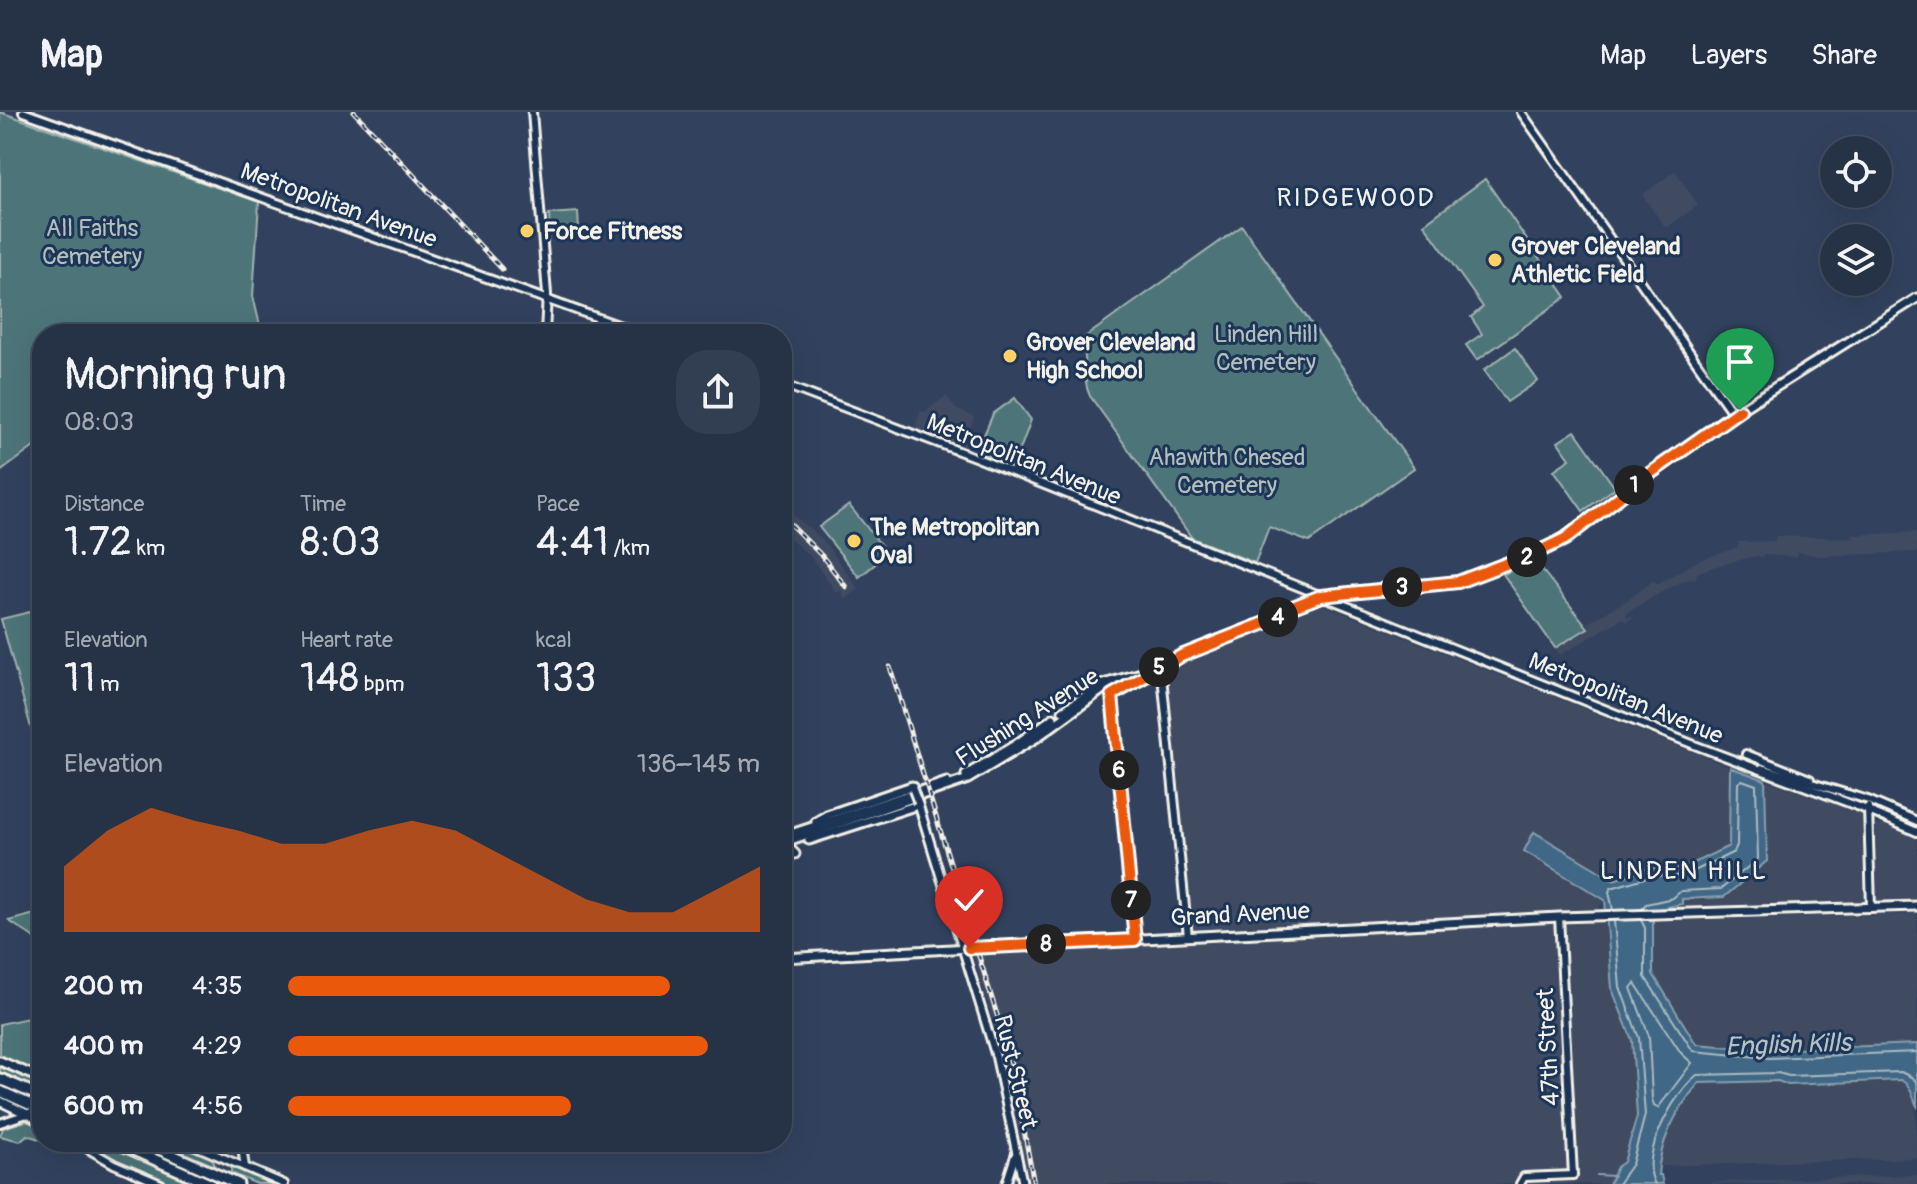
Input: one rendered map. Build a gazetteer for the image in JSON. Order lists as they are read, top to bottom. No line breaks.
{"streets":{"main road":["Metropolitan Avenue","Flushing Avenue","Grand Avenue","47th Street","Rust Street"]},"crossings":[["Metropolitan Avenue","Flushing Avenue"],["Grand Avenue","47th Street"],["Grand Avenue","Rust Street"]],"districts":["RIDGEWOOD","LINDEN HILL"],"water":["English Kills"],"parks":["All Faiths Cemetery","Linden Hill Cemetery","Ahawith Chesed Cemetery"],"places":["Force Fitness","Grover Cleveland Athletic Field","Grover Cleveland High School","The Metropolitan Oval"],"page":{"header":"Map","nav":["Map","Layers","Share"],"heading":["Morning run","08:03"],"stats":[["Distance","1.72 km"],["Time","8:03"],["Pace","4:41 /km"],["Elevation","11 m"],["Heart rate","148 bpm"],["kcal","133"]],"pins":["1","2","3","4","5","6","7","8"],"chart":["Elevation","136–145 m"],"list":[{"name":"200 m","note":"4:35"},{"name":"400 m","note":"4:29"},{"name":"600 m","note":"4:56"}]}}
